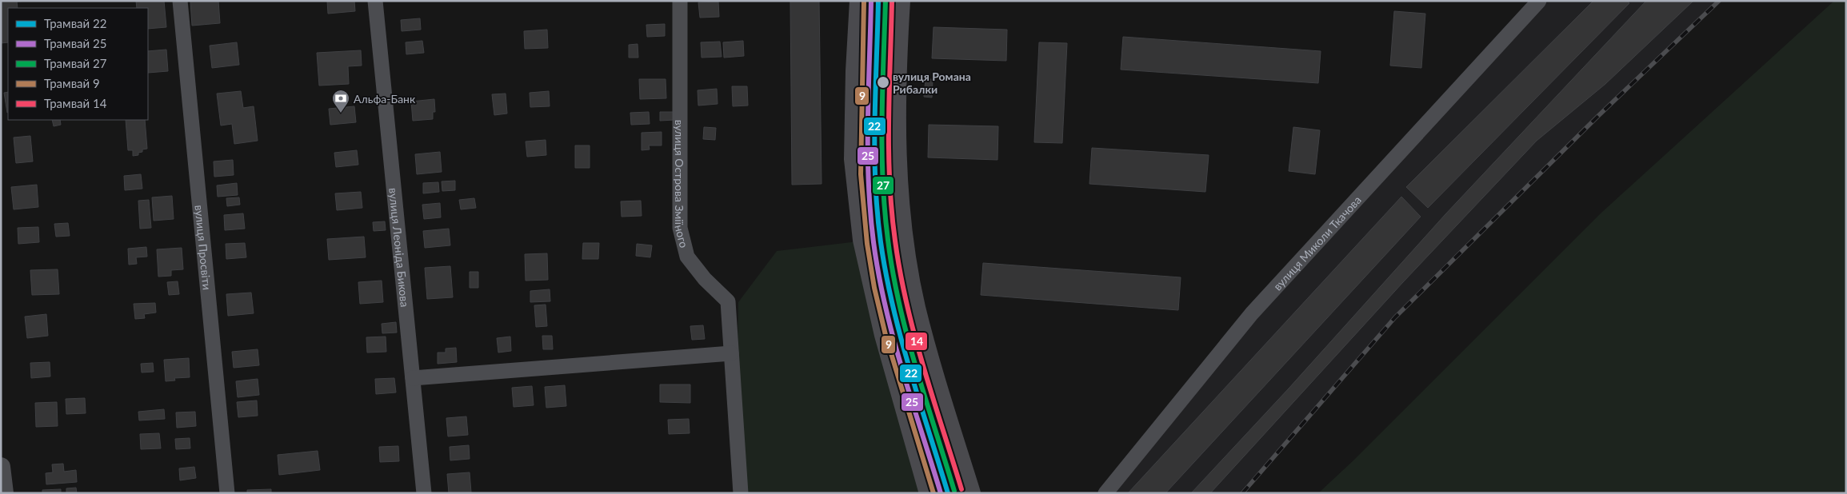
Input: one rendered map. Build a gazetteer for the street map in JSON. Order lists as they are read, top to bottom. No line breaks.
{"streets":{"street":["вулиця Острова Зміїного","вулиця Миколи Ткачова","вулиця Просвіти","вулиця Леоніда Бикова"]},"places":{"other":["вулиця Романа Рибалки"],"bank":["Альфа-Банк"]},"lines":["tram line 22","tram line 25","tram line 27","tram line 9","tram line 14"],"legend":["Трамвай 22","Трамвай 25","Трамвай 27","Трамвай 9","Трамвай 14"]}
